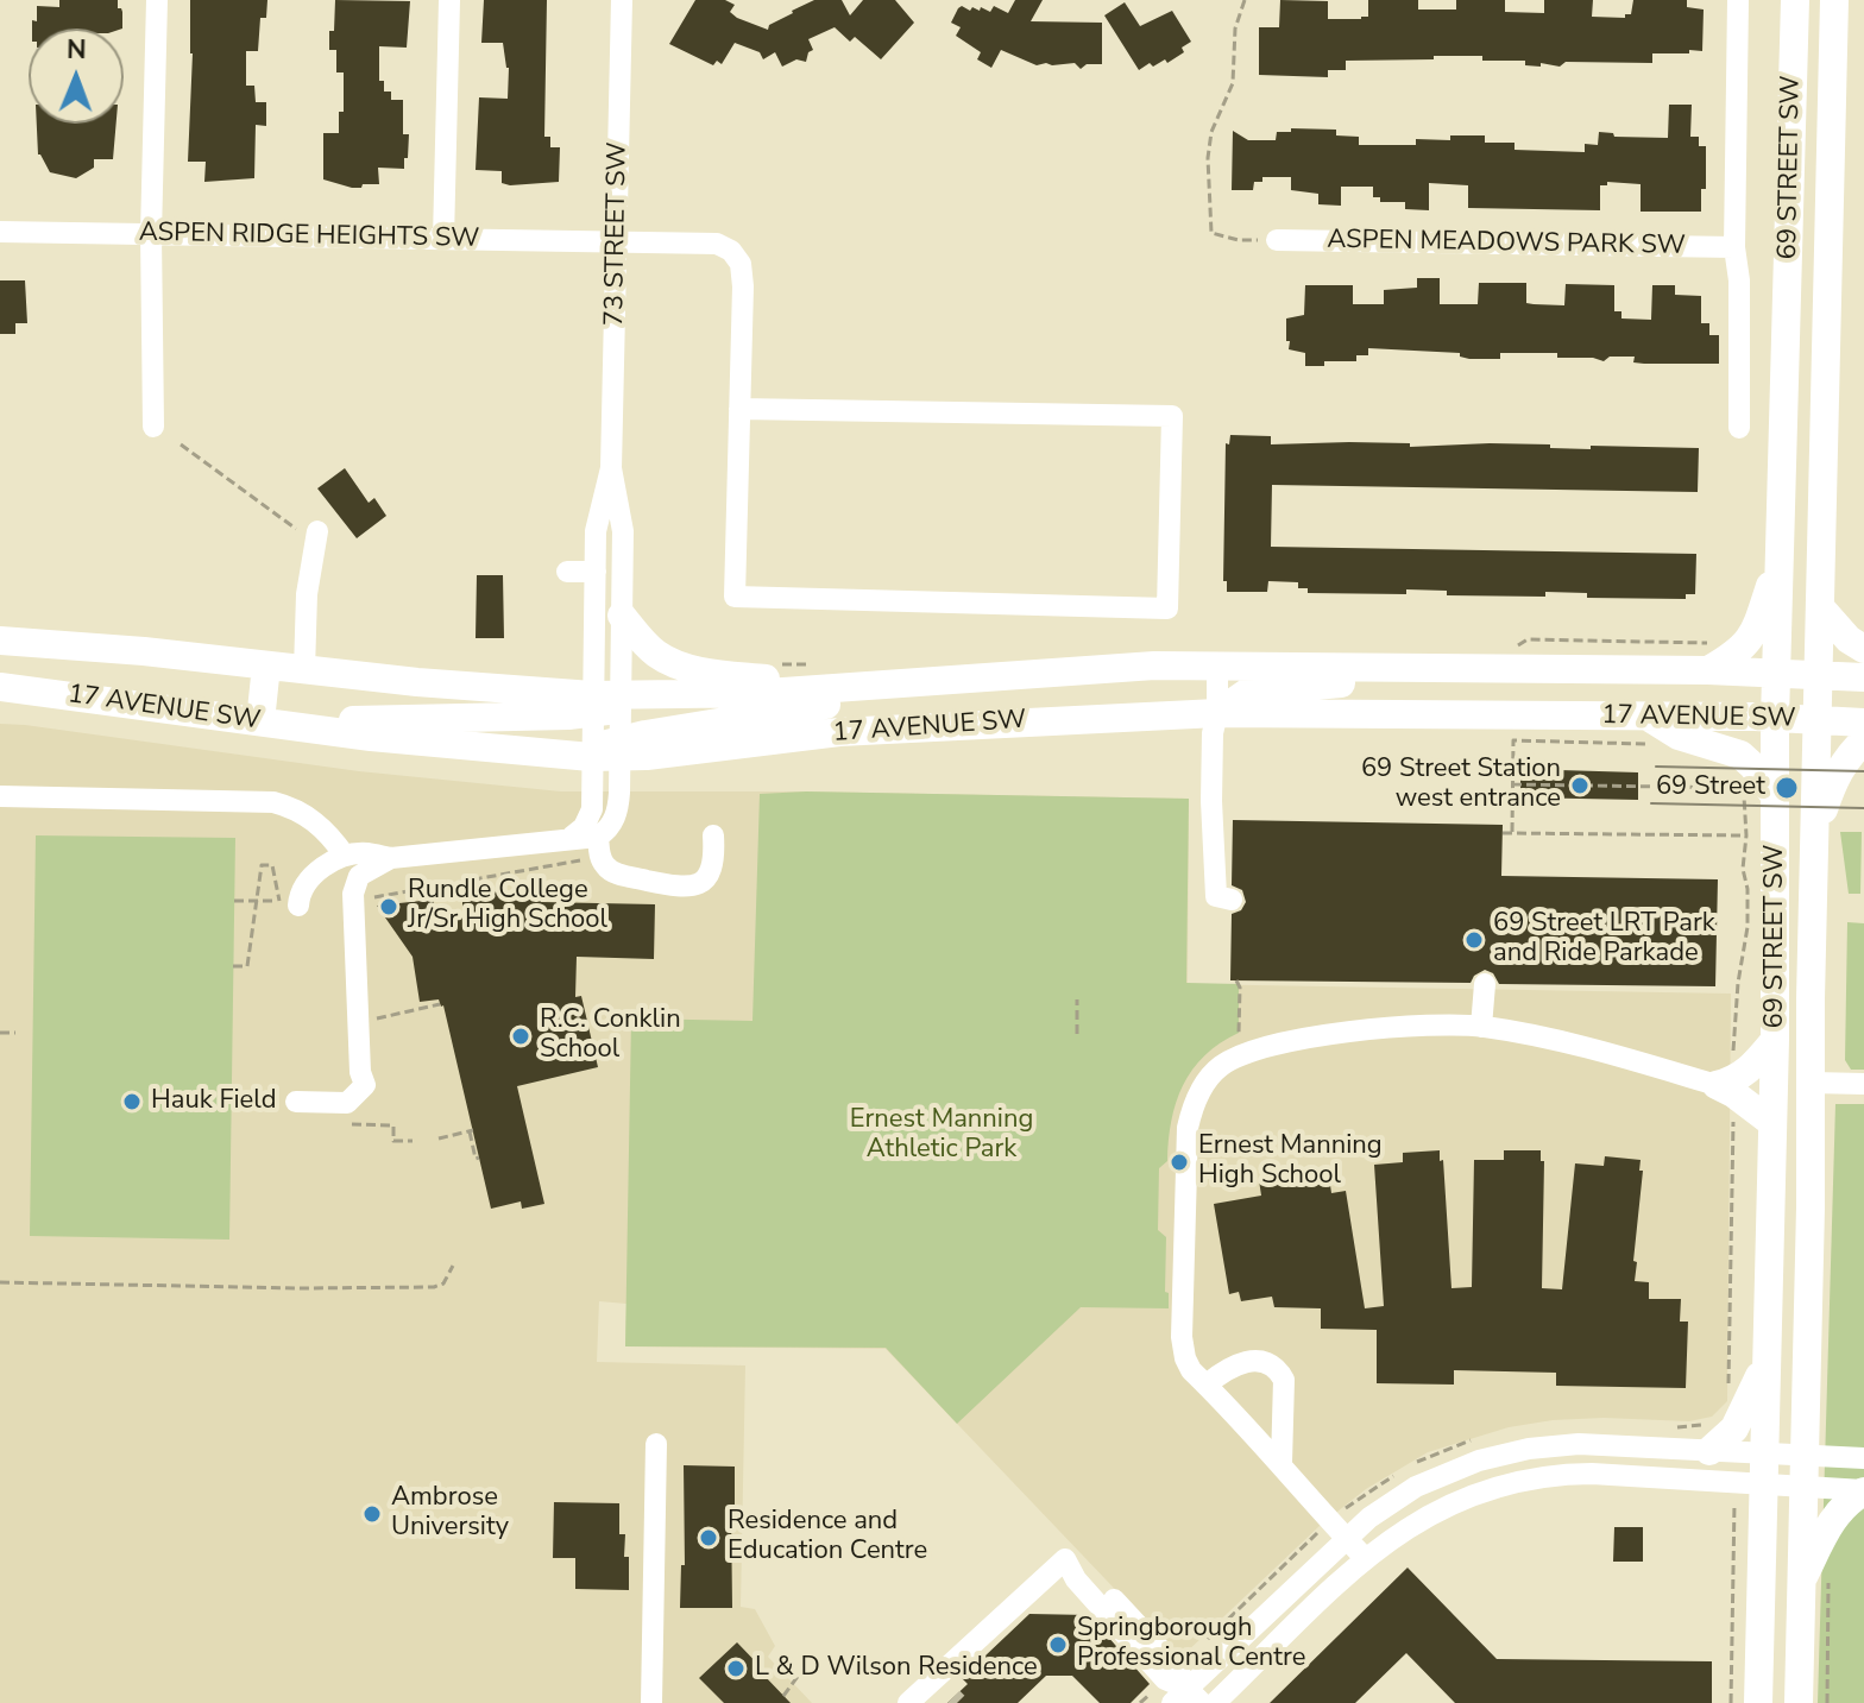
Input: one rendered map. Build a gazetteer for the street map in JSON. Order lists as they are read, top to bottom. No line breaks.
{"streets":{"main road":["69 STREET SW","17 AVENUE SW"],"street":["73 STREET SW","ASPEN RIDGE HEIGHTS SW","ASPEN MEADOWS PARK SW"]},"crossings":[["69 STREET SW","17 AVENUE SW"],["73 STREET SW","ASPEN RIDGE HEIGHTS SW"],["73 STREET SW","17 AVENUE SW"]],"parks":["Ernest Manning Athletic Park"],"places":["69 Street Station west entrance","69 Street","Rundle College Jr/Sr High School","69 Street LRT Park and Ride Parkade","R.C. Conklin School","Hauk Field","Ernest Manning High School","Ambrose University","Residence and Education Centre","Springborough Professional Centre","L & D Wilson Residence"],"north":"top"}
